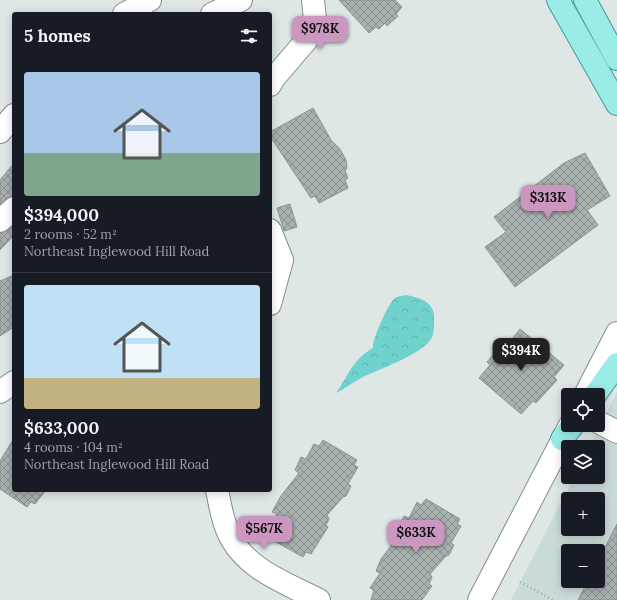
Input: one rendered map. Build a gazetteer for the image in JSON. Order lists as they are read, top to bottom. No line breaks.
{"page":{"heading":"5 homes","price":["$978K","$313K","$394K","$567K","$633K"],"list":[{"name":"$394,000","note":"2 rooms · 52 m² · Northeast Inglewood Hill Road"},{"name":"$633,000","note":"4 rooms · 104 m² · Northeast Inglewood Hill Road"}],"map_buttons":["+","−"]}}
